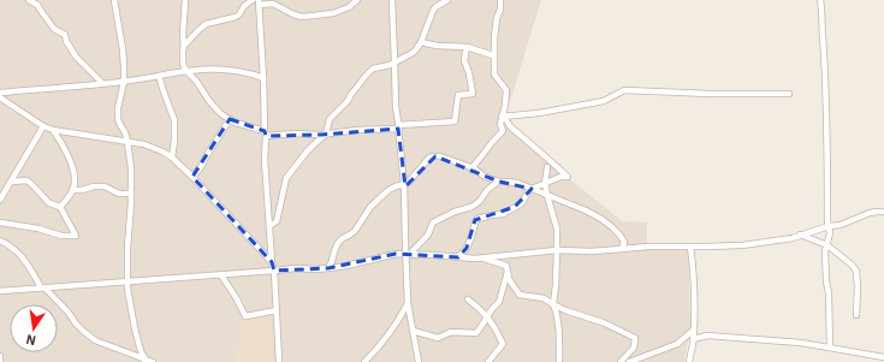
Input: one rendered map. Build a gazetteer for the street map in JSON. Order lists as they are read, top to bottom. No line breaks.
{"north":"bottom"}
